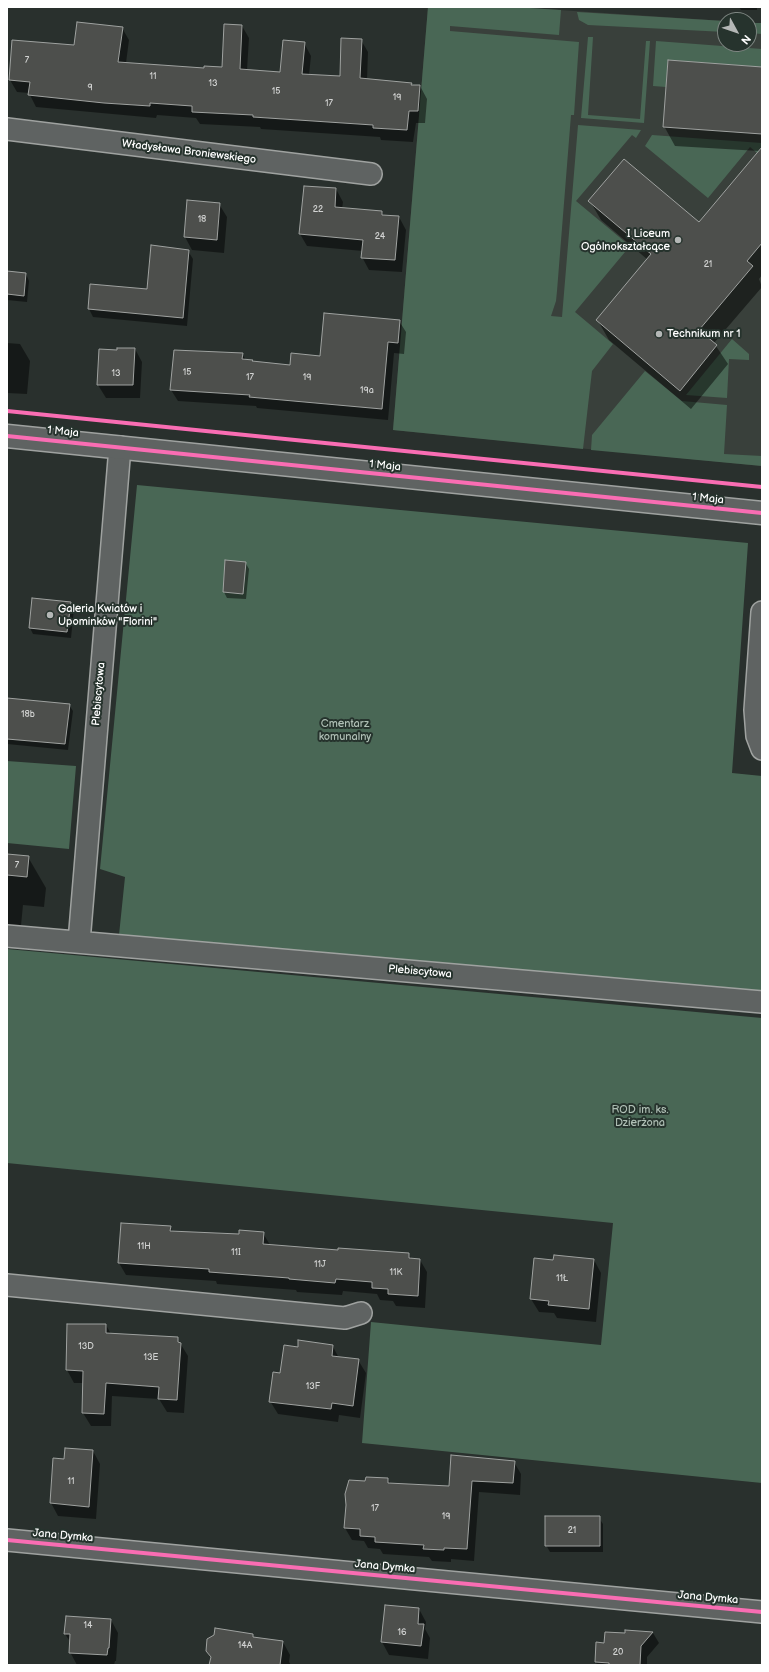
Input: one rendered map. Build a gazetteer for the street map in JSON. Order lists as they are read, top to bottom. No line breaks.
{"streets":{"street":["Władysława Broniewskiego","1 Maja","Plebiscytowa","Jana Dymka"]},"crossings":[["1 Maja","Plebiscytowa"]],"parks":["Cmentarz komunalny","ROD im. ks. Dzierżona"],"places":["I Liceum Ogólnokształcące","Technikum nr 1","Galeria Kwiatów i Upominków \"Florini\""],"house_numbers":["7","11","13","9","15","19","17","22","18","24","21","15","13","17","19","19a","18b","7","11H","11I","11J","11K","11Ł","13D","13E","13F","11","17","19","21","14","16","14A","20"],"north":"bottom right"}
